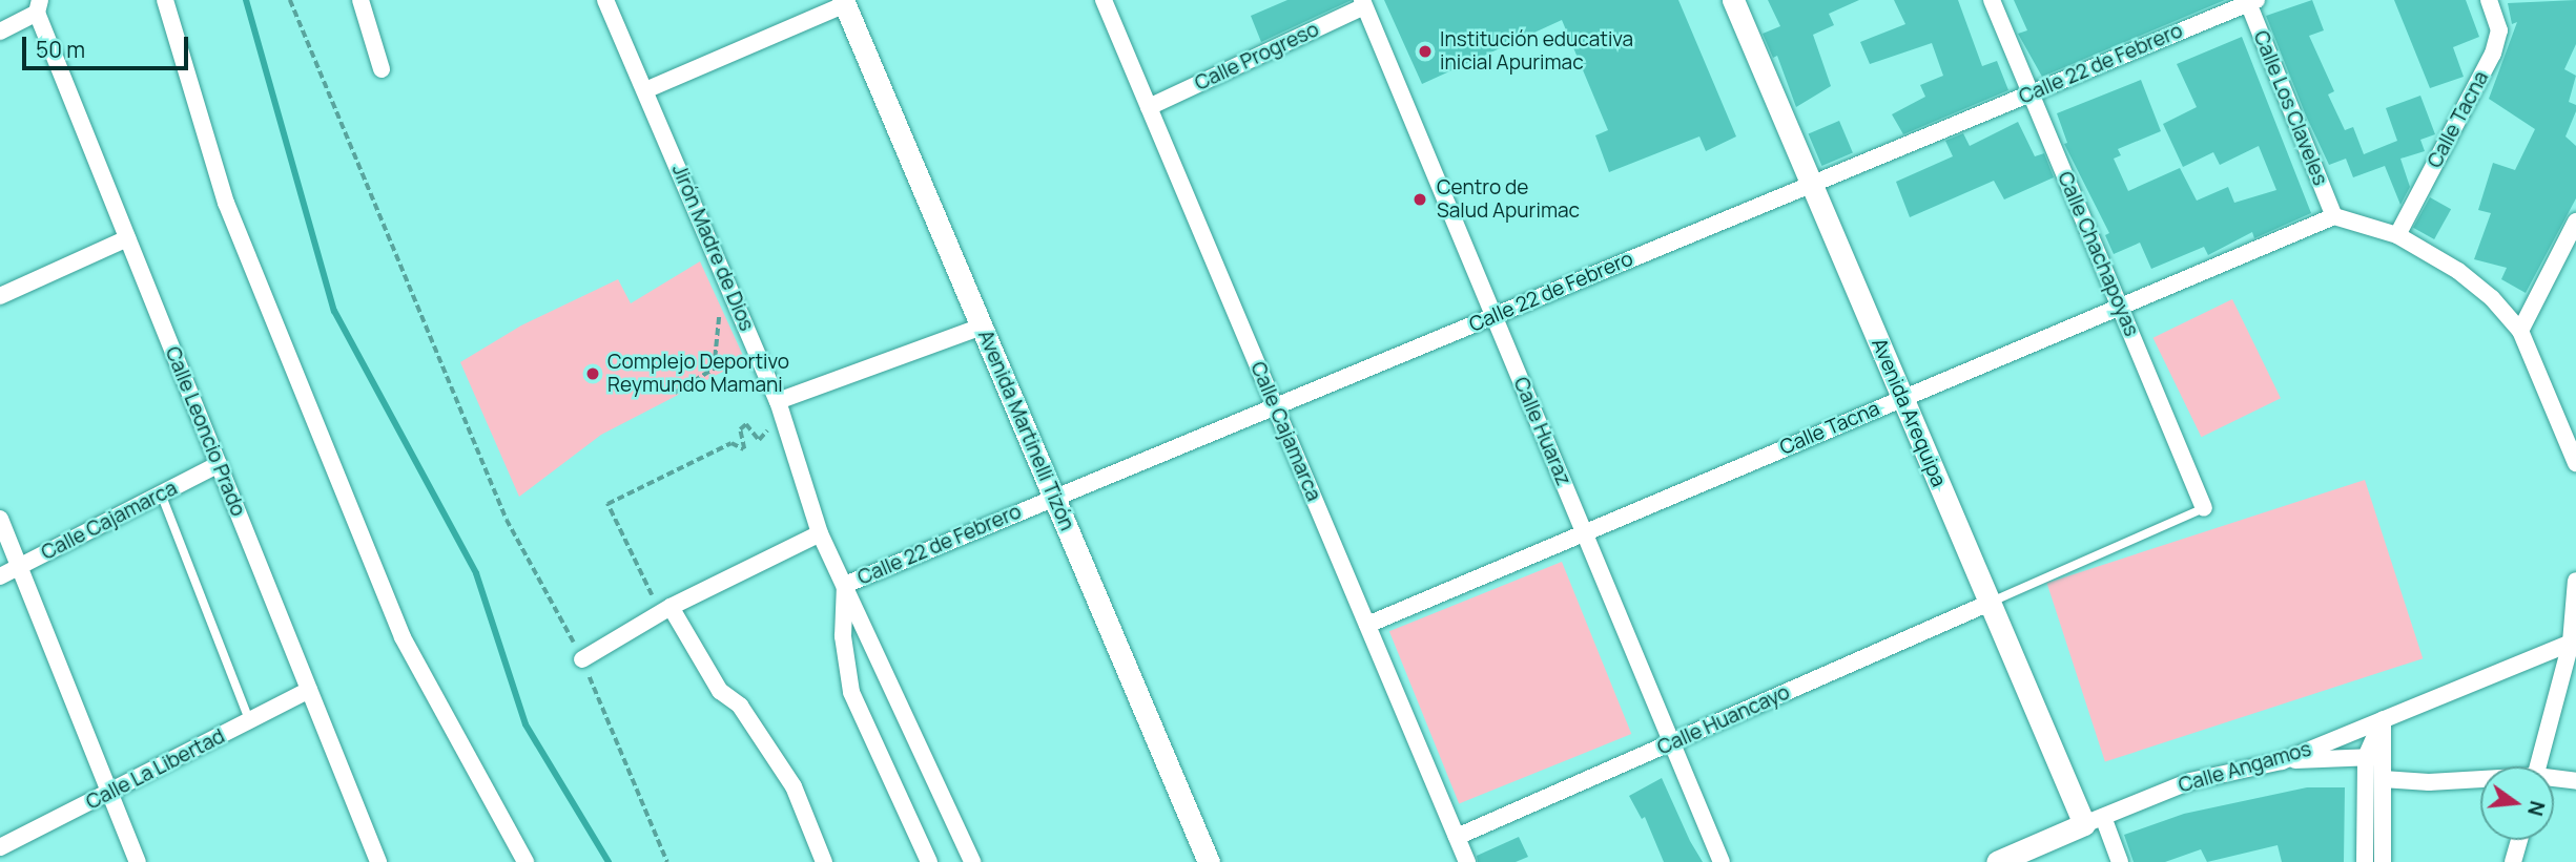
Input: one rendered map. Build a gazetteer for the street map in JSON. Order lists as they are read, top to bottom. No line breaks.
{"streets":{"street":["Calle Progreso","Calle 22 de Febrero","Calle Los Claveles","Calle Tacna","Jirón Madre de Dios","Calle Chachapoyas","Avenida Arequipa","Avenida Martinelli Tizón","Calle Leoncio Prado","Calle Cajamarca","Calle Huaraz","Calle Huancayo","Calle Angamos","Calle La Libertad"]},"crossings":[["Calle Progreso","Calle Cajamarca"],["Calle Progreso","Calle Huaraz"],["Calle 22 de Febrero","Calle Los Claveles"],["Calle 22 de Febrero","Jirón Madre de Dios"],["Calle 22 de Febrero","Calle Chachapoyas"],["Calle 22 de Febrero","Avenida Arequipa"],["Calle 22 de Febrero","Avenida Martinelli Tizón"],["Calle 22 de Febrero","Calle Cajamarca"],["Calle 22 de Febrero","Calle Huaraz"],["Calle Los Claveles","Calle Tacna"],["Calle Tacna","Calle Chachapoyas"],["Calle Tacna","Avenida Arequipa"],["Calle Tacna","Calle Cajamarca"],["Calle Tacna","Calle Huaraz"],["Avenida Arequipa","Calle Huancayo"],["Avenida Arequipa","Calle Angamos"],["Calle Leoncio Prado","Calle Cajamarca"],["Calle Leoncio Prado","Calle La Libertad"],["Calle Cajamarca","Calle Huancayo"],["Calle Huaraz","Calle Huancayo"]],"places":["Institución educativa inicial Apurimac","Centro de Salud Apurimac","Complejo Deportivo Reymundo Mamani"],"scale_bar":"50 m","north":"right"}
